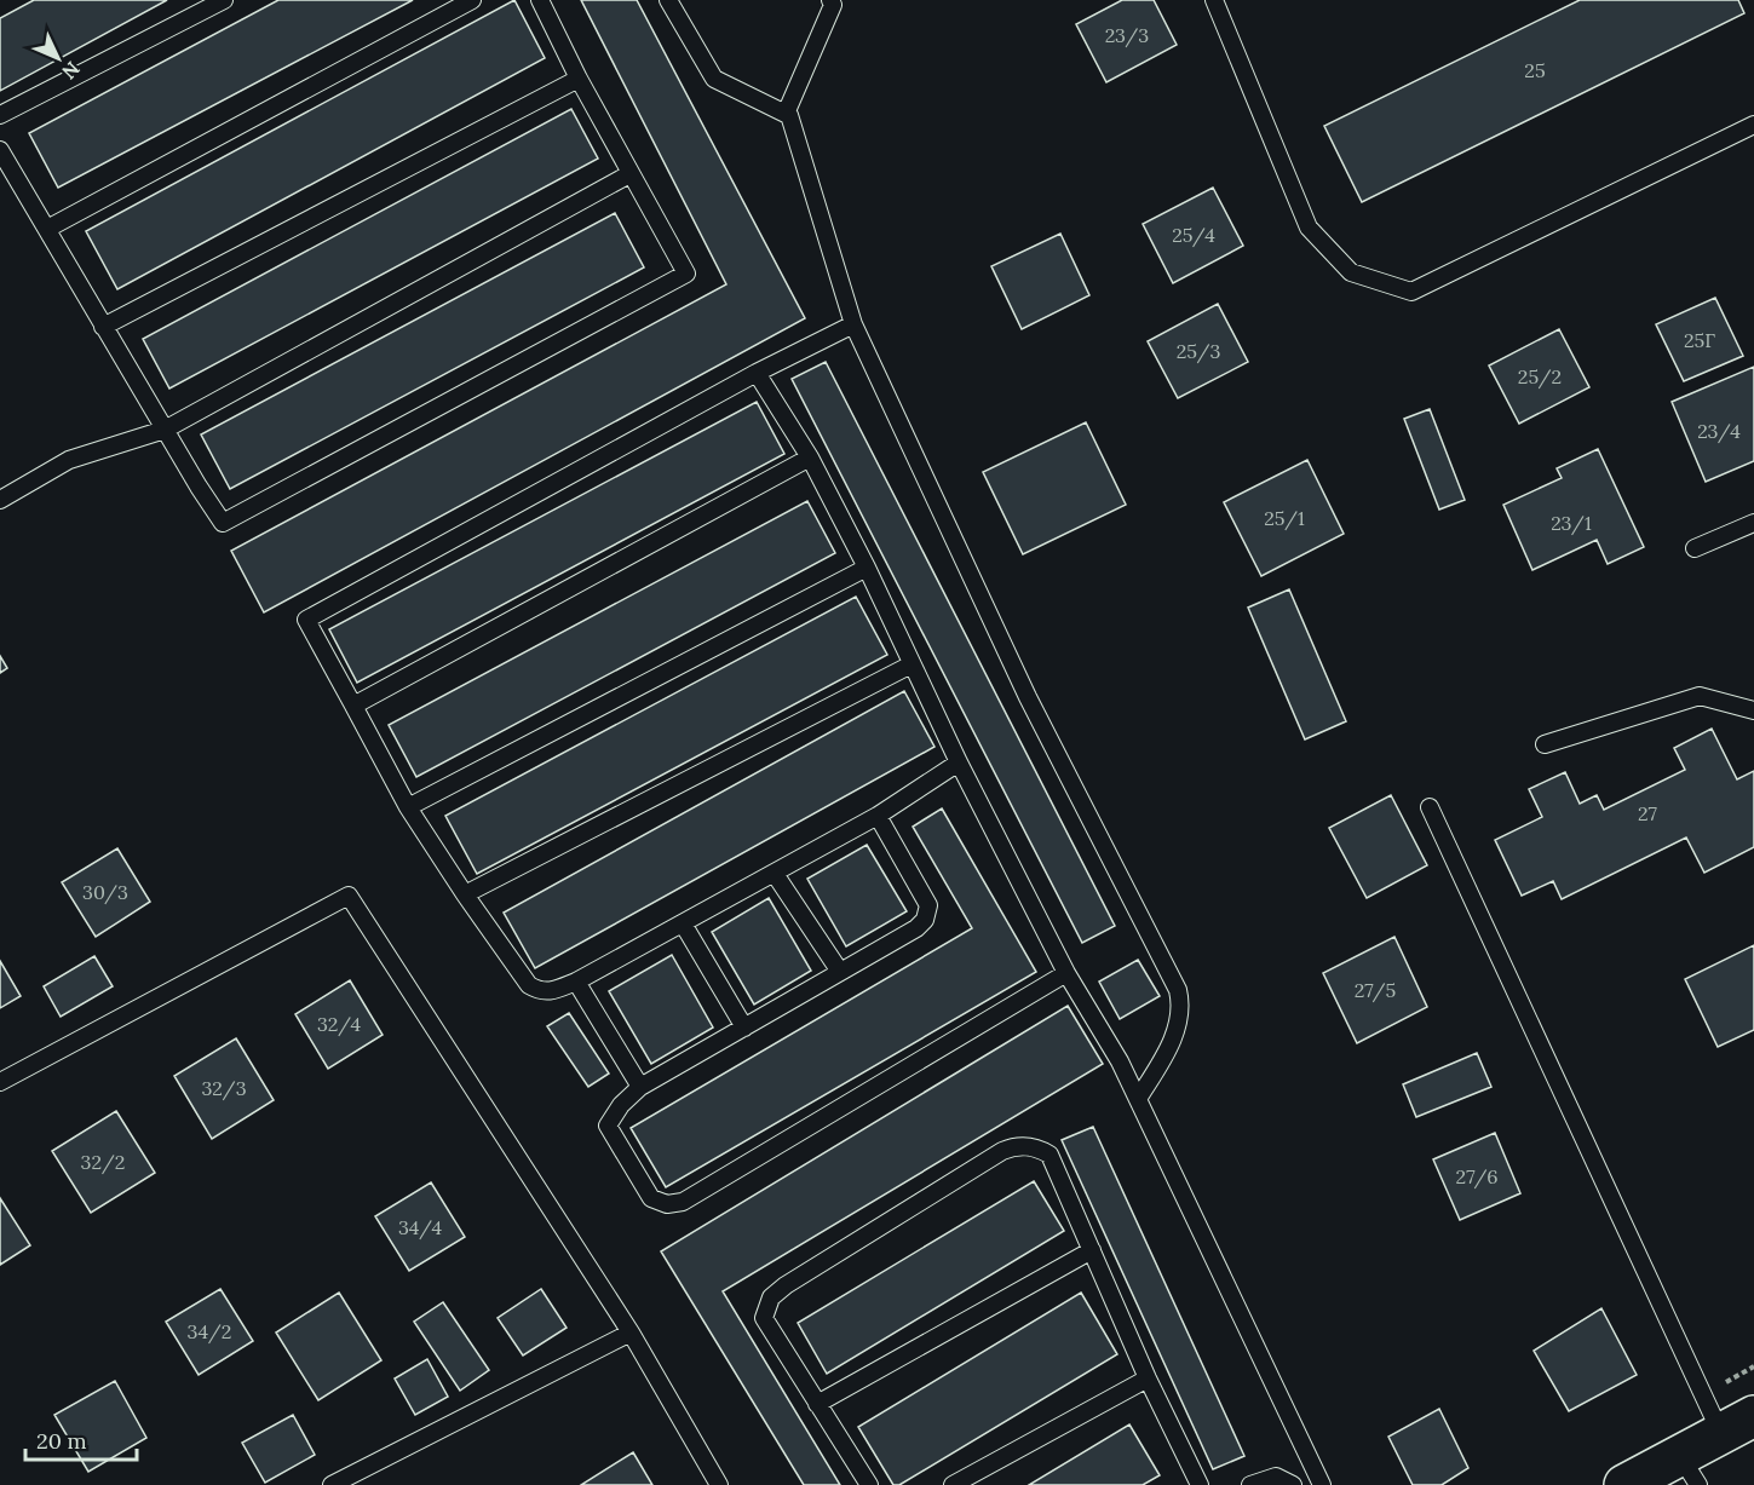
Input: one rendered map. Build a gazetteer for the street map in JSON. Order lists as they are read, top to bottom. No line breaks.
{"house_numbers":["23/3","25","25/4","25Г","25/3","25/2","23/4","25/1","23/1","27","30/3","27/5","32/4","32/3","32/2","27/6","34/4","34/2"],"scale_bar":"20 m","north":"bottom right"}
